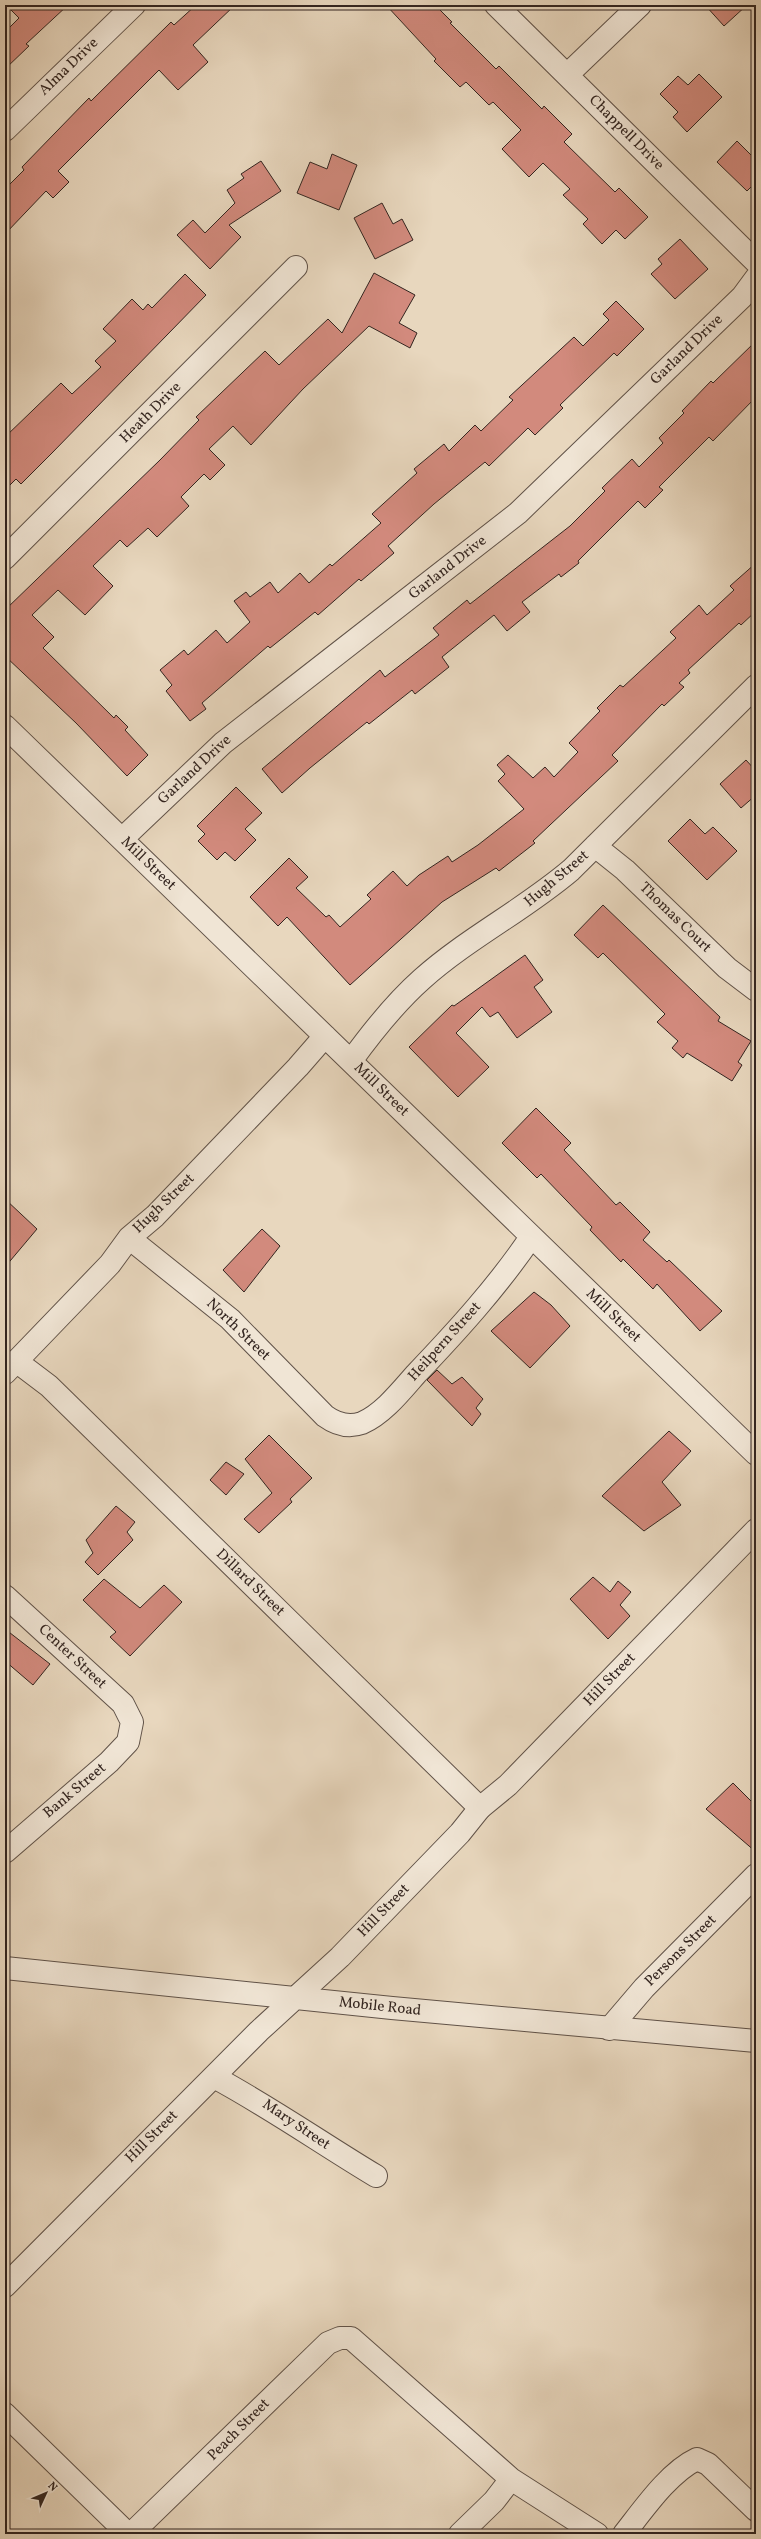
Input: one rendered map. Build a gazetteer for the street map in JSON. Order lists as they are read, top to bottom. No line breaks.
{"streets":{"street":["Alma Drive","Chappell Drive","Garland Drive","Heath Drive","Mill Street","Hugh Street","Thomas Court","North Street","Heilpern Street","Dillard Street","Center Street","Hill Street","Bank Street","Persons Street","Mobile Road","Mary Street","Peach Street"]},"crossings":[["Garland Drive","Mill Street"],["Mill Street","Hugh Street"],["Mill Street","Heilpern Street"],["Hugh Street","Thomas Court"],["Hugh Street","North Street"],["Hugh Street","Dillard Street"],["North Street","Heilpern Street"],["Dillard Street","Hill Street"],["Center Street","Bank Street"],["Hill Street","Mobile Road"],["Hill Street","Mary Street"],["Persons Street","Mobile Road"]],"north":"top right"}
